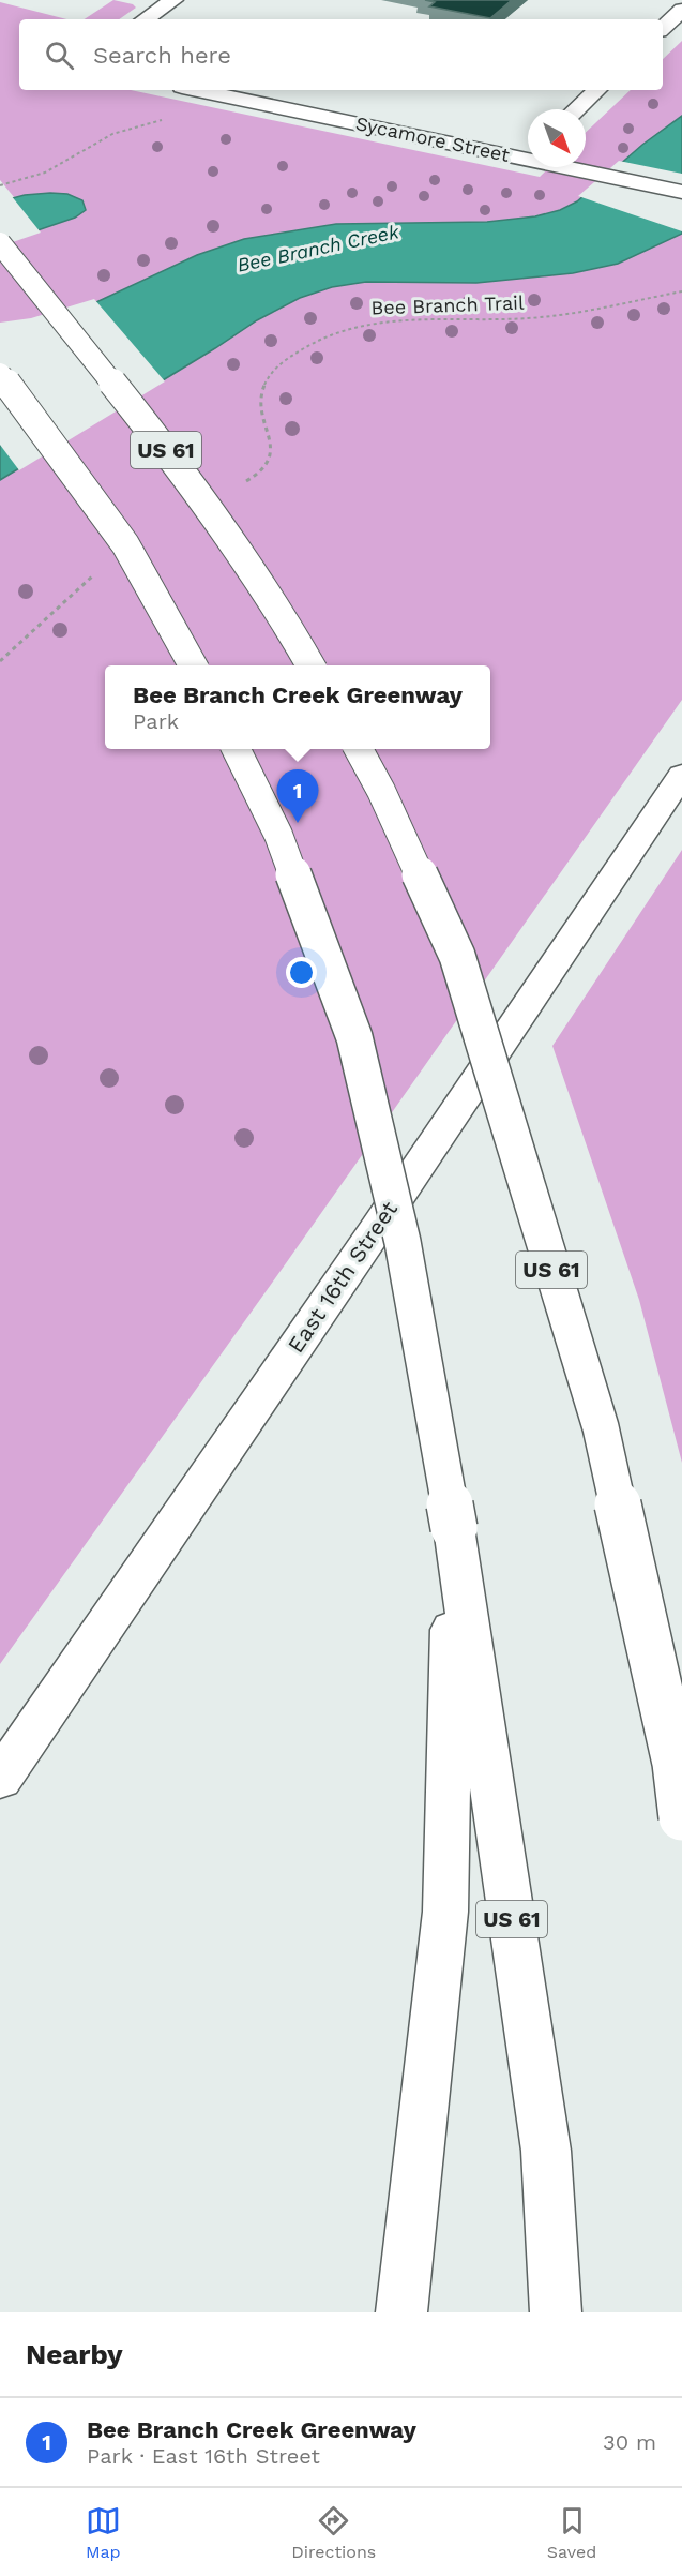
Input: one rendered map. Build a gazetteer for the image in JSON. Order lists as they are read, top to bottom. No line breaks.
{"streets":{"main road":["Sycamore Street","US 61","East 16th Street"],"path":["Bee Branch Trail"]},"water":["Bee Branch Creek"],"north":"bottom right","page":{"search":"Search here","popup":["Bee Branch Creek Greenway","Park"],"pins":"1","heading":"Nearby","list":[{"mark":"1","name":"Bee Branch Creek Greenway","note":"Park · East 16th Street","value":"30 m"}],"nav":["Map","Directions","Saved"]}}
